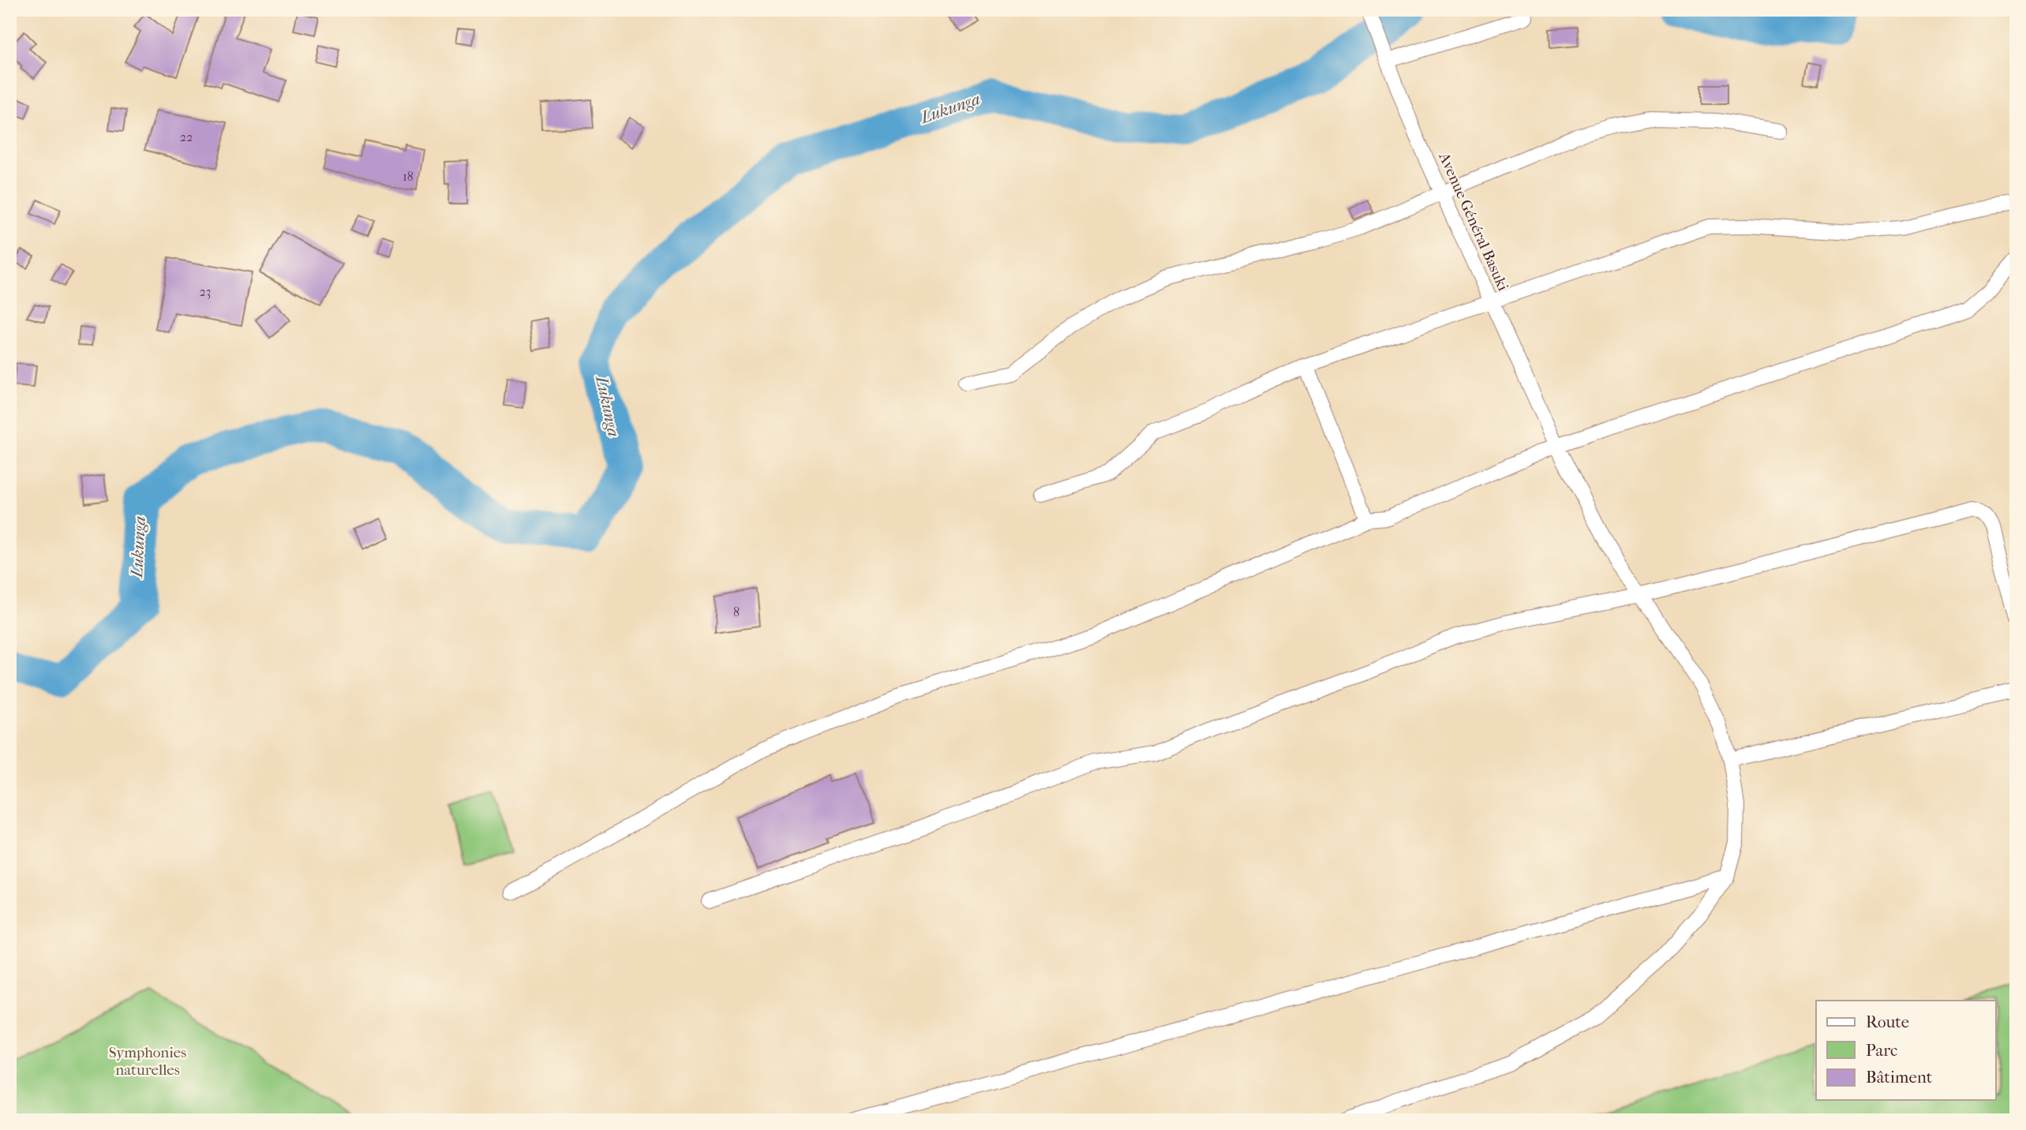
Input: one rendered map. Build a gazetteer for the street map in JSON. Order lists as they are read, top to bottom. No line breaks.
{"streets":{"street":["Avenue Général Basuki"]},"water":["Lukunga"],"parks":["Symphonies naturelles"],"house_numbers":["22","18","23","8"],"legend":["Route","Parc","Bâtiment"]}
